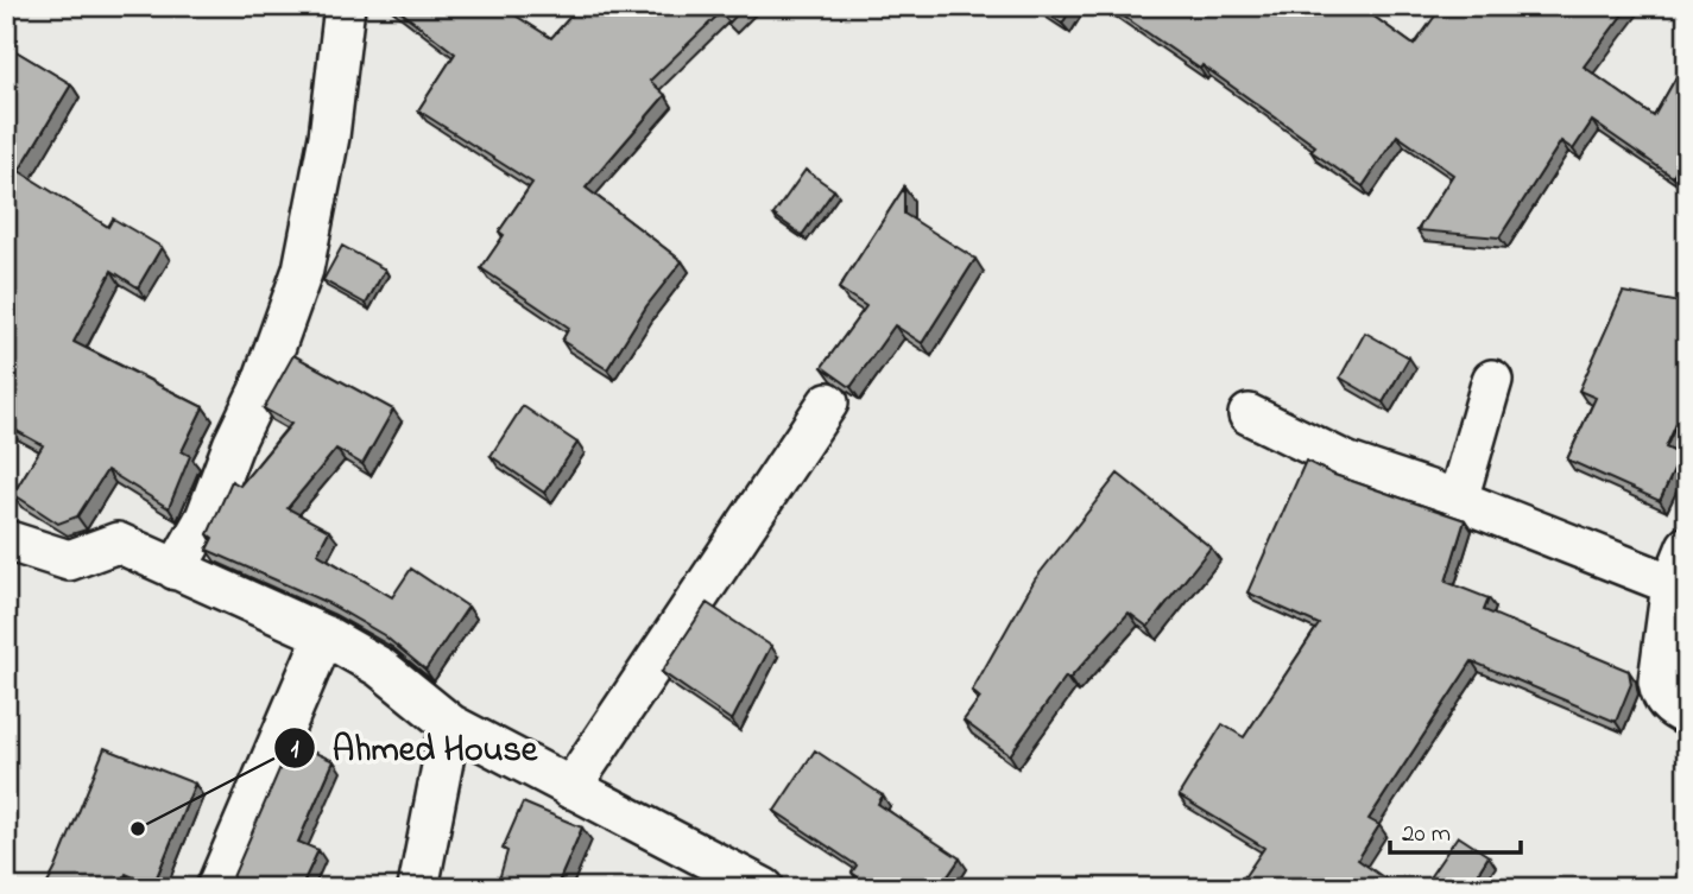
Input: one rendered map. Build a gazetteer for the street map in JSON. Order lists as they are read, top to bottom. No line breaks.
{"places":["Ahmed House"],"scale_bar":"20 m"}
